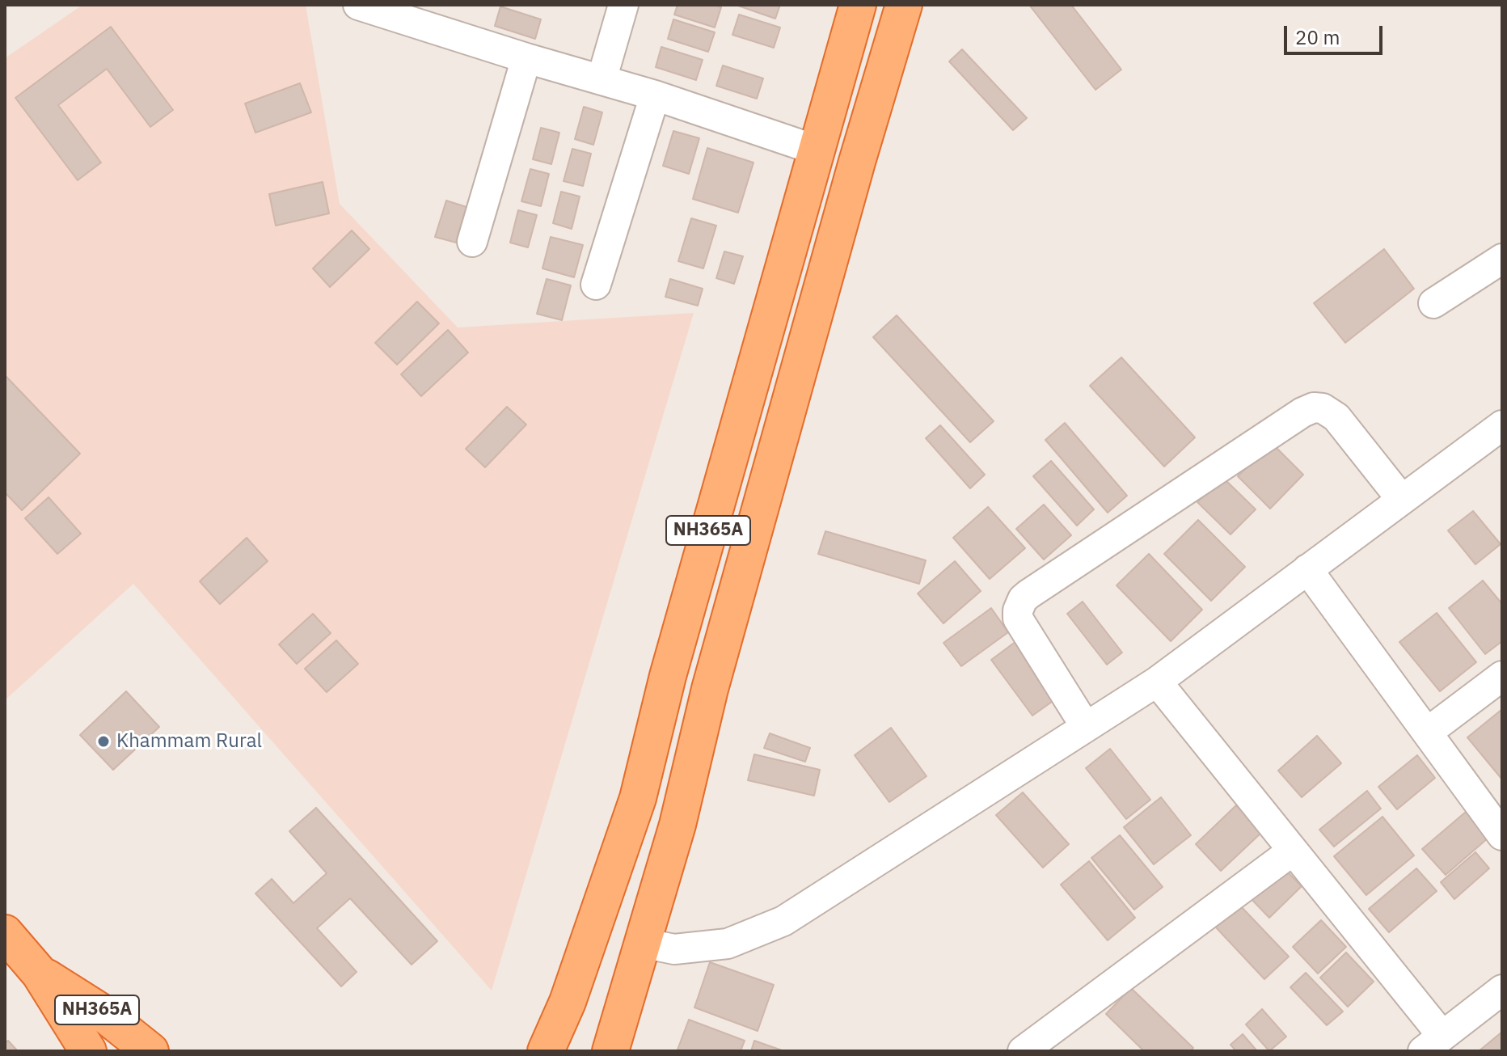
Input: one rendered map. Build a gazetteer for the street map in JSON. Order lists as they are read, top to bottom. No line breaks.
{"streets":{"highway":["NH365A"]},"places":["Khammam Rural"],"scale_bar":"20 m"}
